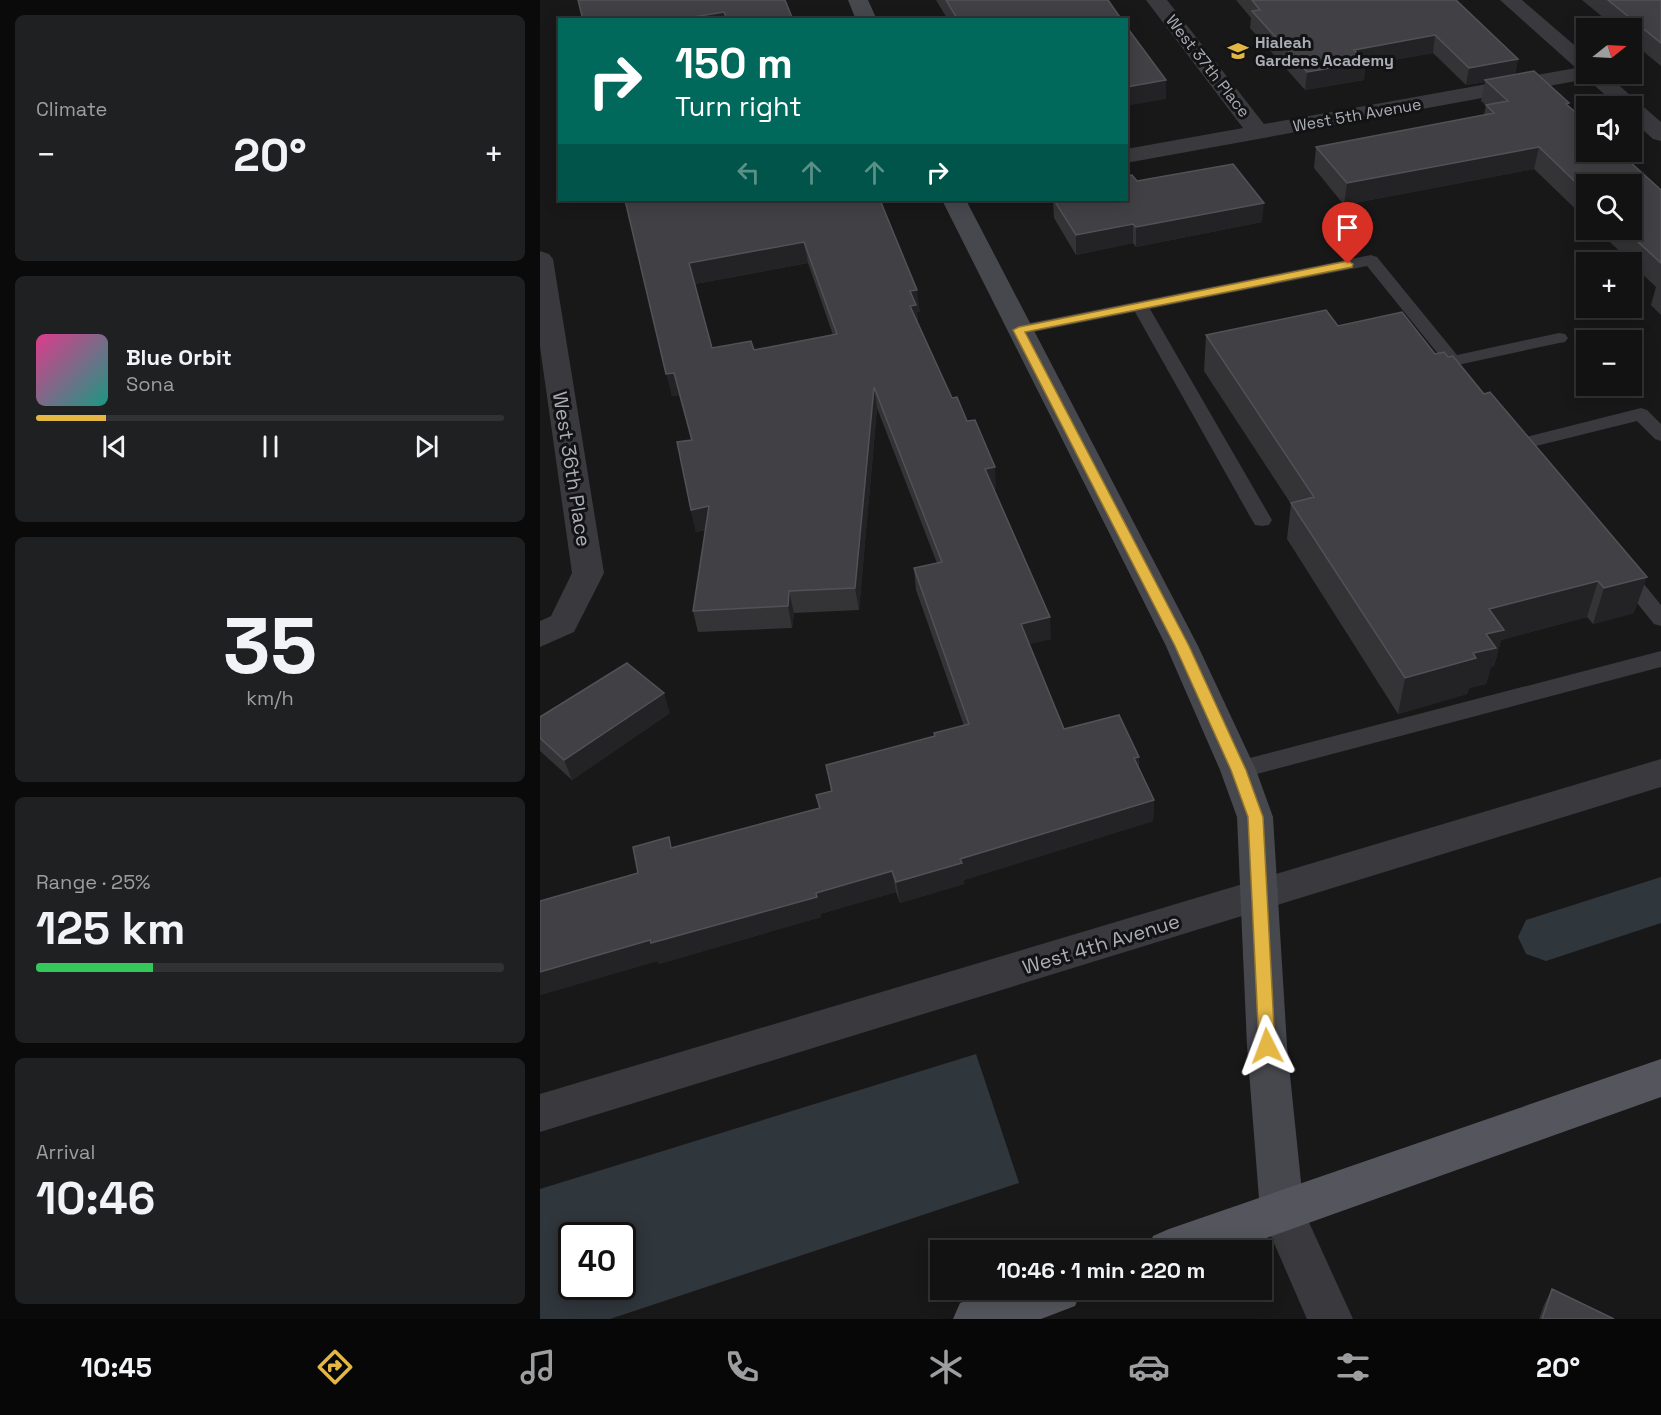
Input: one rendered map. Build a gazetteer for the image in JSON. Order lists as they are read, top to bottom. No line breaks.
{"streets":{"street":["West 37th Place","West 5th Avenue","West 36th Place","West 4th Avenue"]},"crossings":[["West 37th Place","West 5th Avenue"]],"places":{"school or university":["Hialeah Gardens Academy"]},"north":"right","page":{"tile":["Climate",["35","km/h"],["Range · 25%","125 km"],["Arrival","10:46"]],"map_buttons":["+","−"],"turn":["150 m","Turn right"],"heat":["−","20°","+"],"song":["Blue Orbit","Sona"],"limit":"40","trip":"10:46 · 1 min · 220 m","tabs":["10:45","20°"]}}
